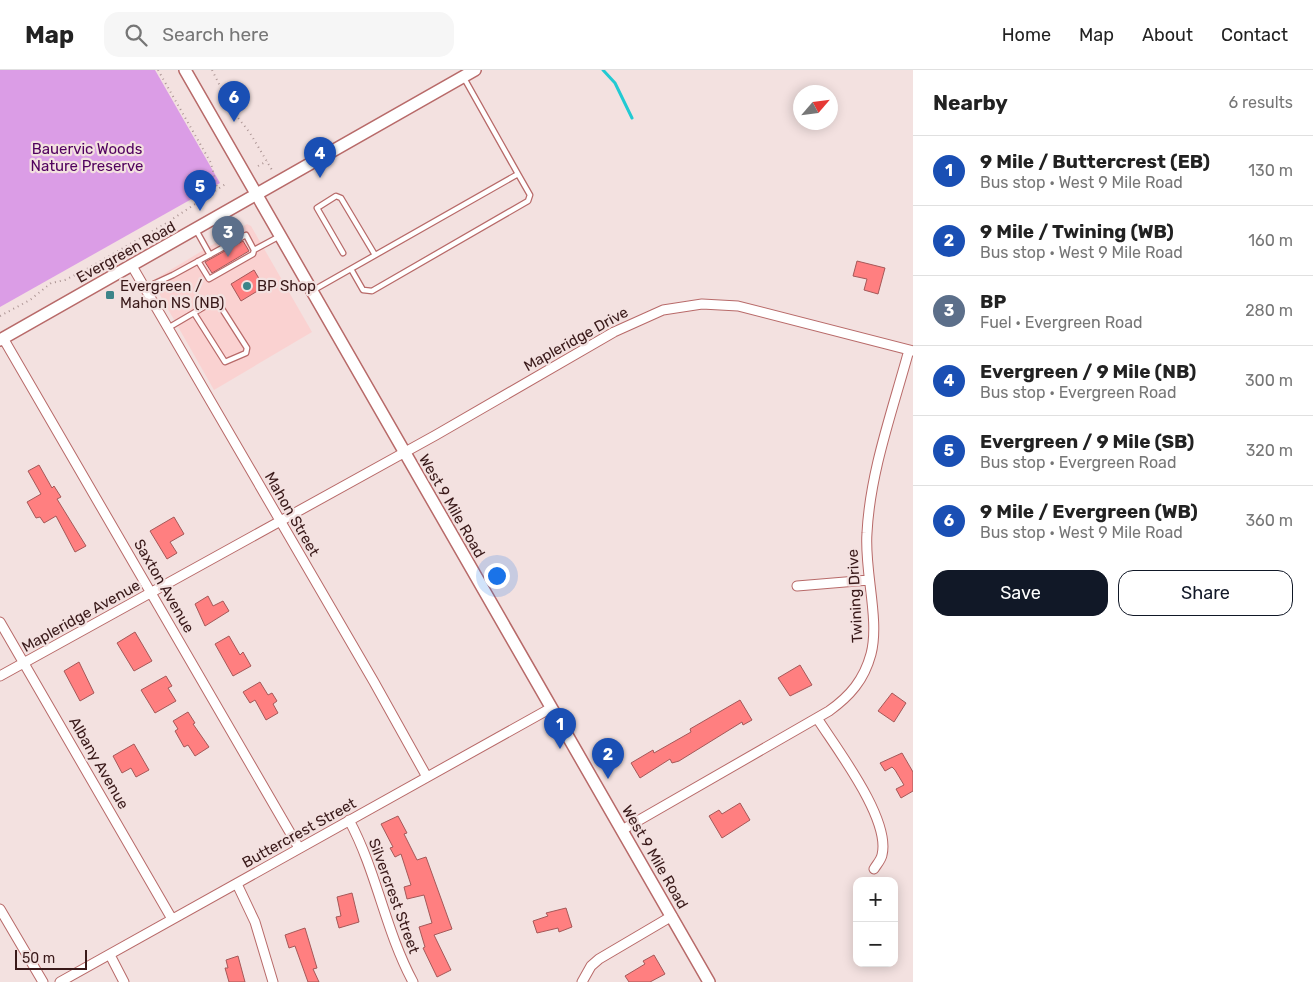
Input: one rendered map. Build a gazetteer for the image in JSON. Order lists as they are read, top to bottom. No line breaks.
{"streets":{"main road":["Evergreen Road","West 9 Mile Road"],"street":["Mapleridge Drive","Mahon Street","Saxton Avenue","Twining Drive","Mapleridge Avenue","Albany Avenue","Buttercrest Street","Silvercrest Street"]},"crossings":[["Evergreen Road","West 9 Mile Road"],["Evergreen Road","Mahon Street"],["Evergreen Road","Saxton Avenue"],["Mapleridge Drive","West 9 Mile Road"],["Mapleridge Drive","Mahon Street"],["Mapleridge Drive","Twining Drive"],["Mapleridge Drive","Mapleridge Avenue"],["West 9 Mile Road","Twining Drive"],["West 9 Mile Road","Buttercrest Street"],["Mahon Street","Mapleridge Avenue"],["Mahon Street","Buttercrest Street"],["Saxton Avenue","Mapleridge Avenue"],["Saxton Avenue","Buttercrest Street"],["Mapleridge Avenue","Albany Avenue"],["Albany Avenue","Buttercrest Street"],["Buttercrest Street","Silvercrest Street"]],"parks":["Bauervic Woods Nature Preserve"],"places":{"other":["BP Shop"],"transit":["Evergreen / Mahon NS (NB)"]},"scale_bar":"50 m","north":"top right","page":{"header":"Map","search":"Search here","nav":["Home","Map","About","Contact"],"heading":["Nearby","6 results"],"pins":["6","4","5","3","1","2"],"list":[{"mark":"1","name":"9 Mile / Buttercrest (EB)","note":"Bus stop · West 9 Mile Road","value":"130 m"},{"mark":"2","name":"9 Mile / Twining (WB)","note":"Bus stop · West 9 Mile Road","value":"160 m"},{"mark":"3","name":"BP","note":"Fuel · Evergreen Road","value":"280 m"},{"mark":"4","name":"Evergreen / 9 Mile (NB)","note":"Bus stop · Evergreen Road","value":"300 m"},{"mark":"5","name":"Evergreen / 9 Mile (SB)","note":"Bus stop · Evergreen Road","value":"320 m"},{"mark":"6","name":"9 Mile / Evergreen (WB)","note":"Bus stop · West 9 Mile Road","value":"360 m"}],"buttons":["Save","Share"],"map_buttons":["+","−"],"scale":"50 m"}}
